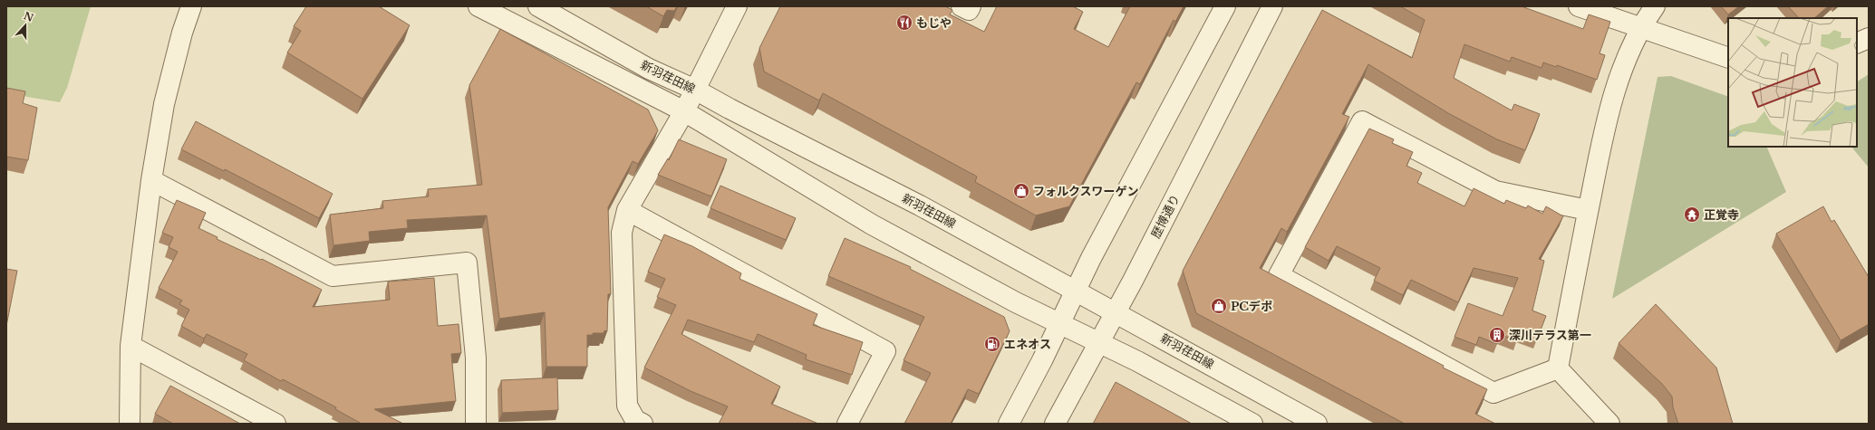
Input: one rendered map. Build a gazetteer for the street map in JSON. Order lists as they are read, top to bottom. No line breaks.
{"streets":{"street":["新羽荏田線","歴博通り"]},"crossings":[["新羽荏田線","歴博通り"]],"places":{"restaurant":["もじや"],"shop":["フォルクスワーゲン","PCデポ"],"temple":["正覚寺"],"building":["深川テラス第一"],"fuel station":["エネオス"]},"north":"top"}
